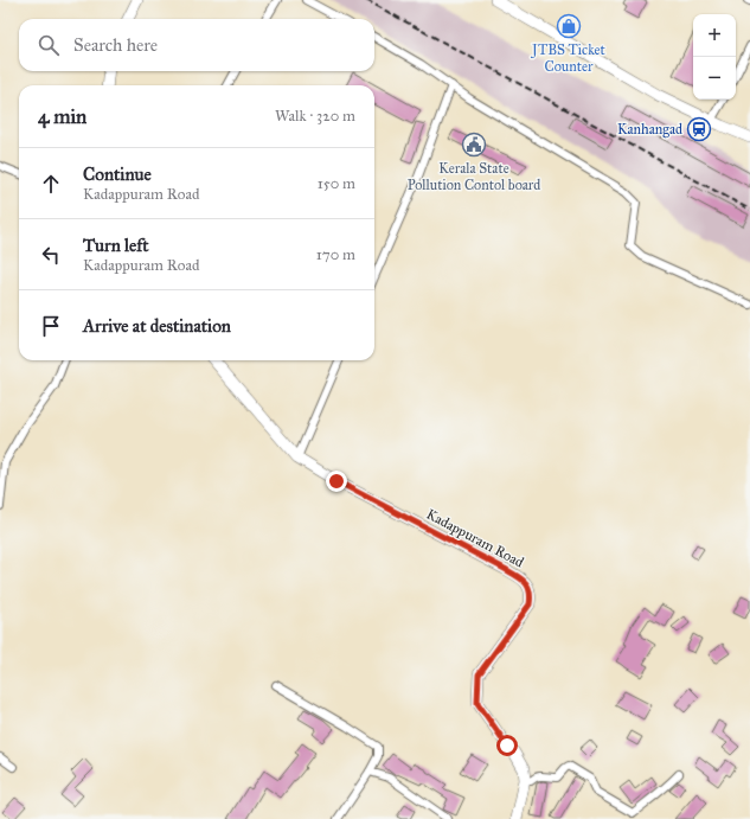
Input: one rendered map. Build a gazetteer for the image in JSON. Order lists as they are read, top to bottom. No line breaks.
{"streets":{"main road":["Kadappuram Road"]},"places":{"shop":["JTBS Ticket Counter"],"station":["Kanhangad"],"public building":["Kerala State Pollution Contol board"]},"page":{"map_buttons":["+","−"],"search":"Search here","heading":["4 min","Walk · 320 m"],"list":[["Continue","Kadappuram Road","150 m"],["Turn left","Kadappuram Road","170 m"],"Arrive at destination"]}}
